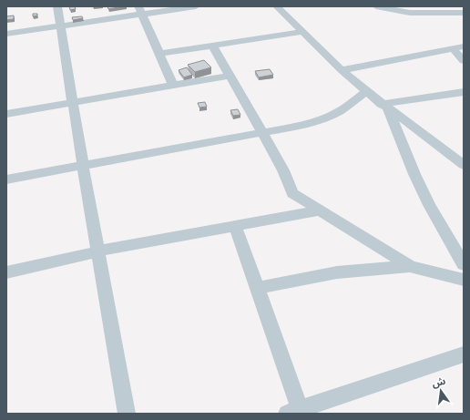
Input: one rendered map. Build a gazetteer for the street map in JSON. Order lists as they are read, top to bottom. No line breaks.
{"north":"top"}
